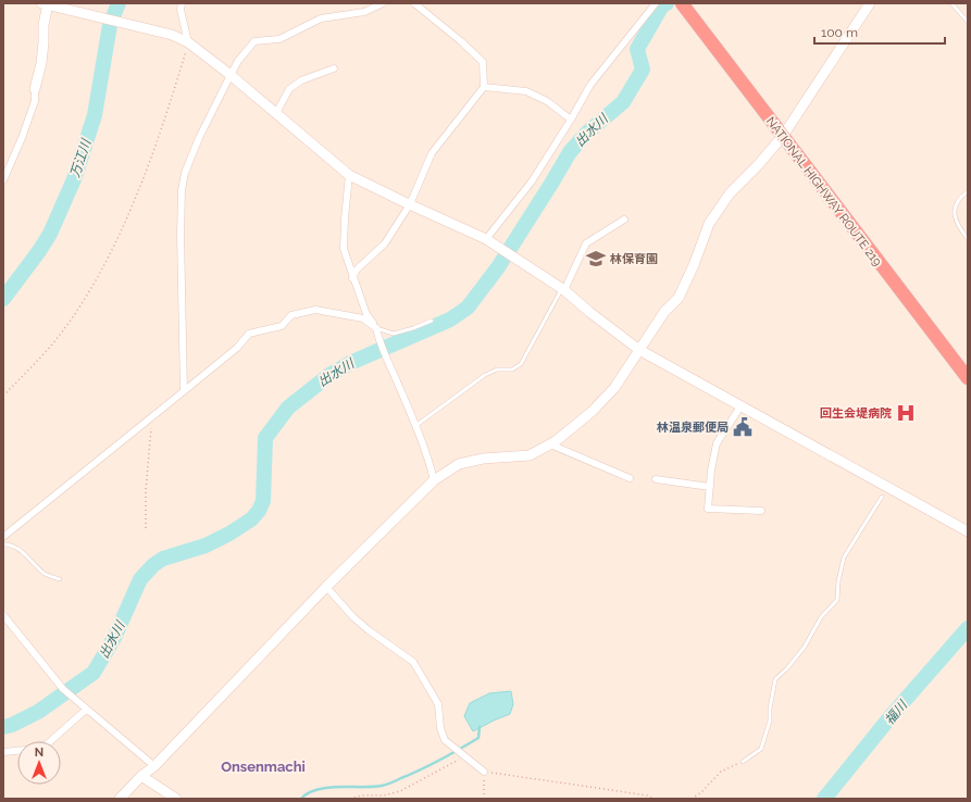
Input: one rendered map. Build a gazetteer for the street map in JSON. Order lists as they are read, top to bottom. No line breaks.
{"streets":{"highway":["NATIONAL HIGHWAY ROUTE 219"]},"districts":["Onsenmachi"],"water":["出水川","万江川","福川"],"places":{"school or university":["林保育園"],"hospital":["回生会堤病院"],"public building":["林温泉郵便局"]},"scale_bar":"100 m","north":"top"}
